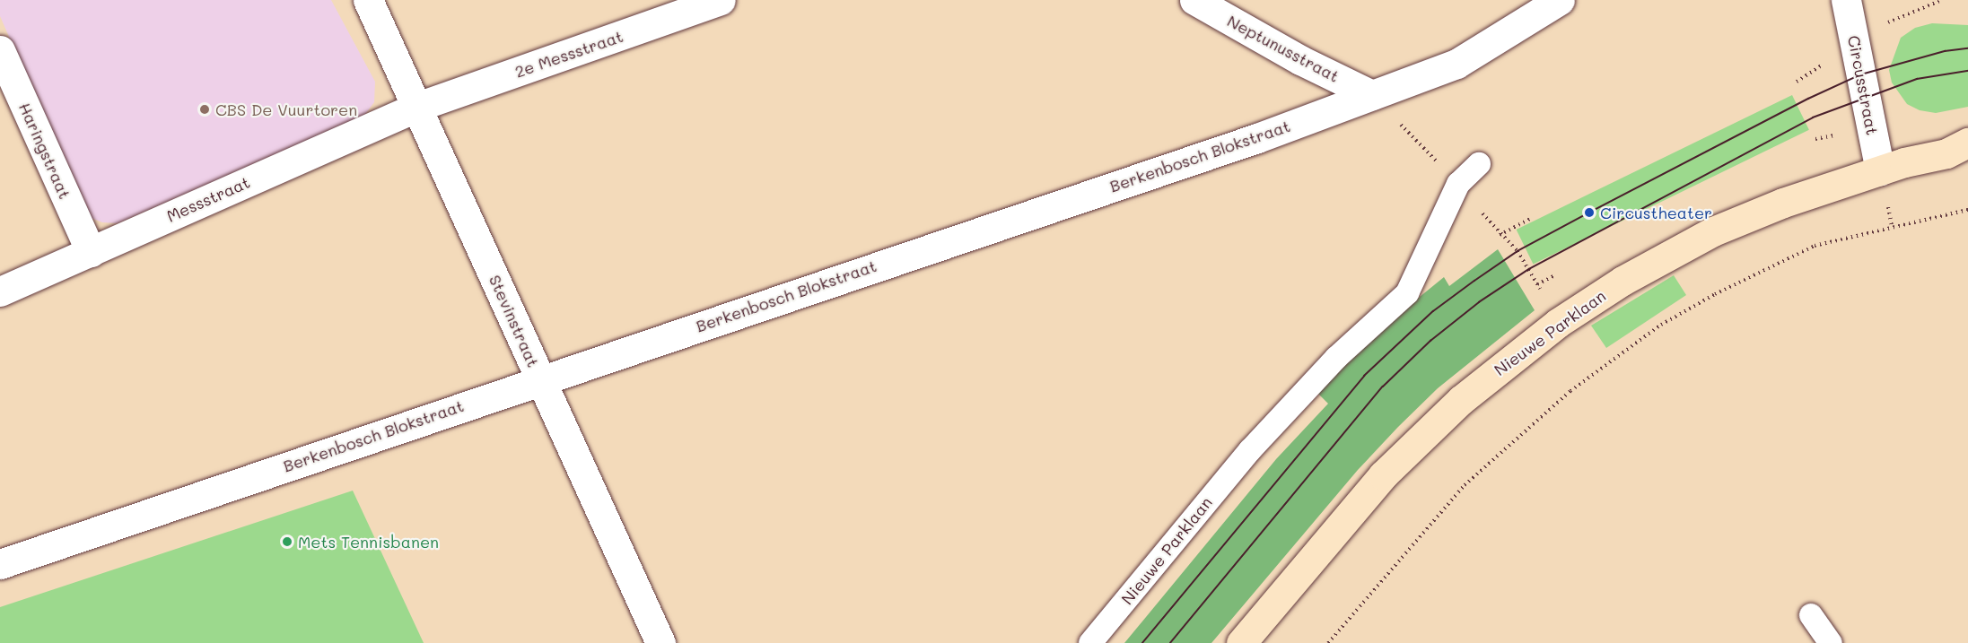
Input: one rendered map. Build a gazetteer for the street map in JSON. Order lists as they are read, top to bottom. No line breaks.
{"streets":{"main road":["Nieuwe Parklaan"],"street":["Neptunusstraat","2e Messstraat","Circusstraat","Haringstraat","Berkenbosch Blokstraat","Messstraat","Stevinstraat"]},"crossings":[["Neptunusstraat","Berkenbosch Blokstraat"],["2e Messstraat","Messstraat"],["2e Messstraat","Stevinstraat"],["Circusstraat","Nieuwe Parklaan"],["Haringstraat","Messstraat"],["Berkenbosch Blokstraat","Stevinstraat"],["Messstraat","Stevinstraat"]],"places":["CBS De Vuurtoren","Circustheater","Mets Tennisbanen"]}
